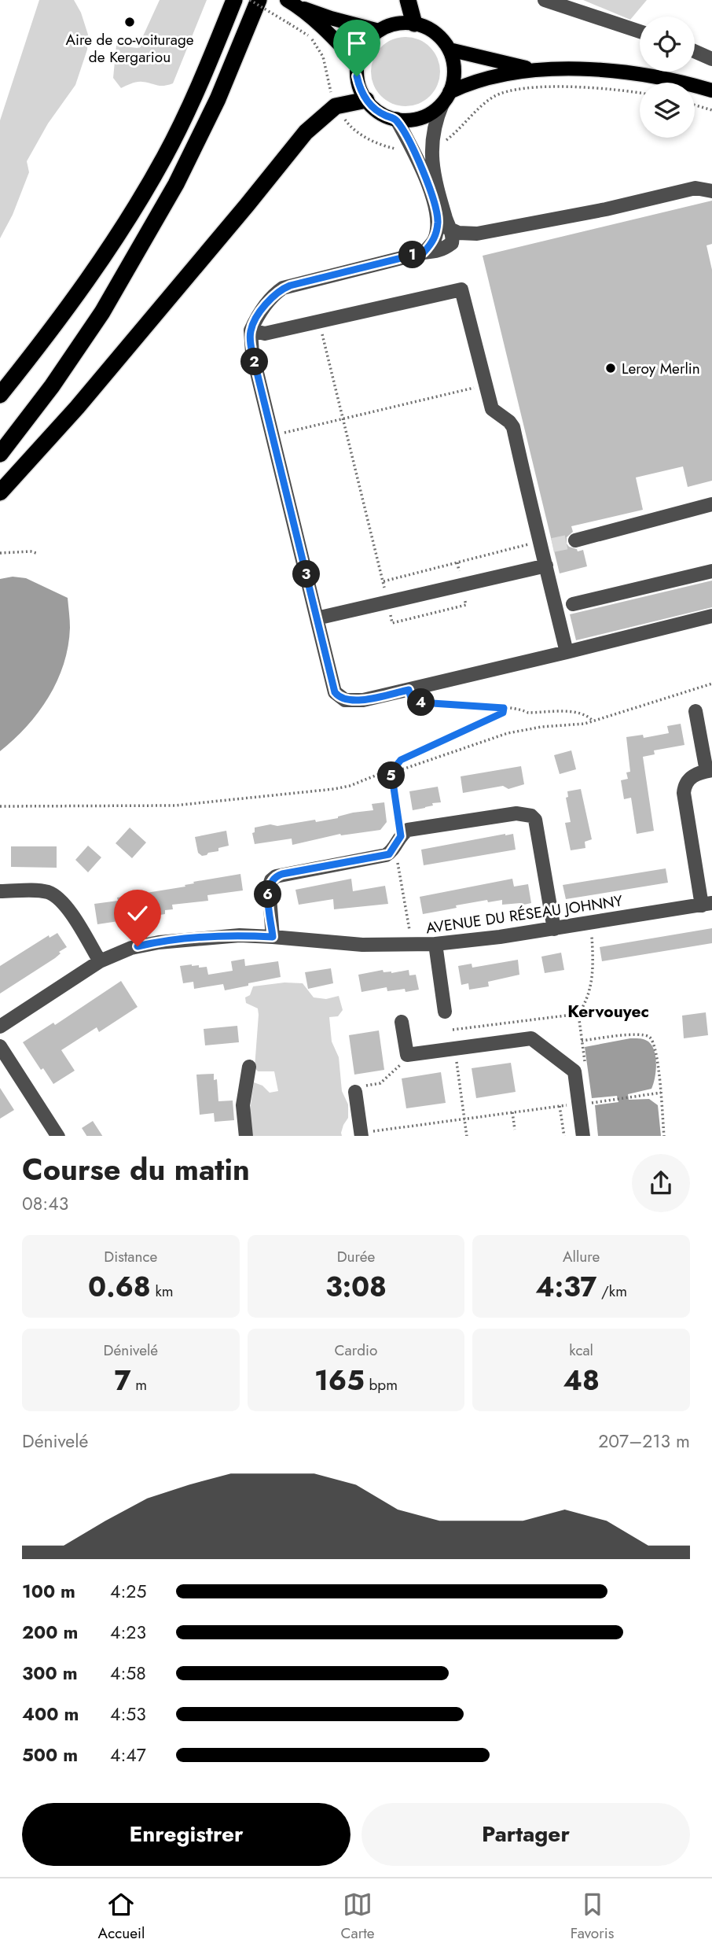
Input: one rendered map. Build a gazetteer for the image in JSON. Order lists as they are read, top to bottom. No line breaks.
{"streets":{"street":["AVENUE DU RÉSEAU JOHNNY"]},"districts":["Kervouyec"],"places":["Aire de co-voiturage de Kergariou","Leroy Merlin"],"page":{"pins":["1","2","3","4","5","6"],"heading":["Course du matin","08:43"],"stats":[["Distance","0.68 km"],["Durée","3:08"],["Allure","4:37 /km"],["Dénivelé","7 m"],["Cardio","165 bpm"],["kcal","48"]],"chart":["Dénivelé","207–213 m"],"list":[{"name":"100 m","note":"4:25"},{"name":"200 m","note":"4:23"},{"name":"300 m","note":"4:58"},{"name":"400 m","note":"4:53"},{"name":"500 m","note":"4:47"}],"buttons":["Enregistrer","Partager"],"tabs":["Accueil","Carte","Favoris"]}}
